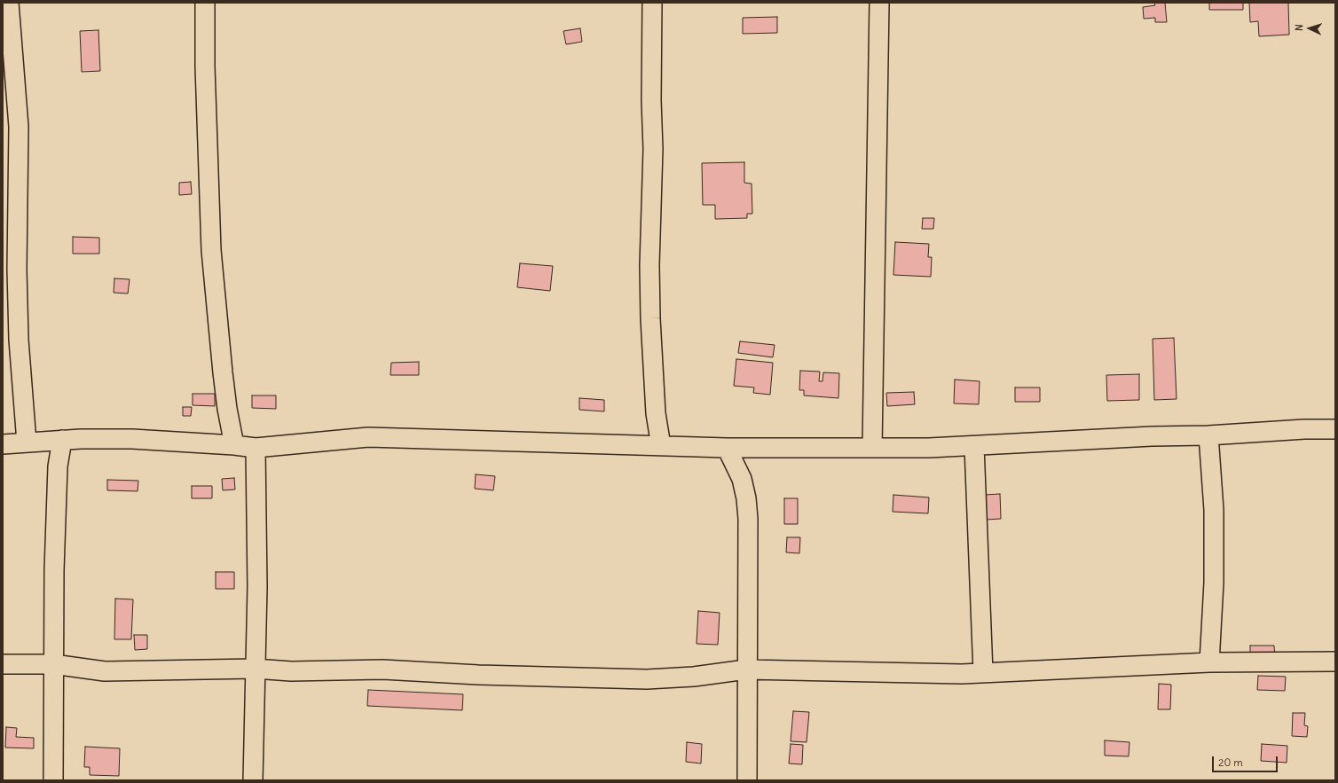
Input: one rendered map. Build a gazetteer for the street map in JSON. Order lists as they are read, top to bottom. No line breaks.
{"scale_bar":"20 m","north":"left"}
